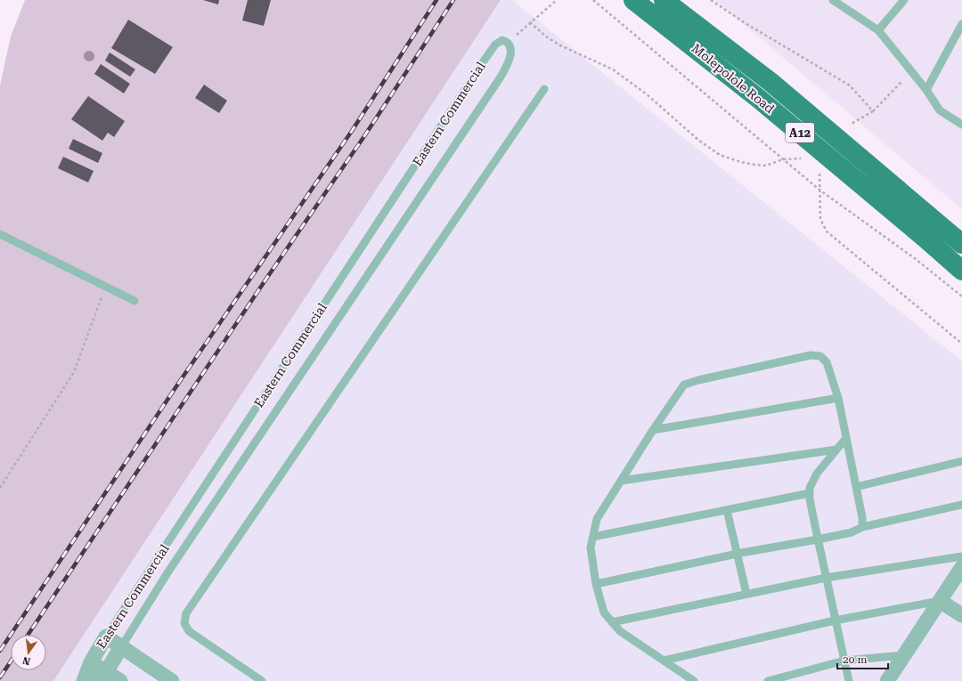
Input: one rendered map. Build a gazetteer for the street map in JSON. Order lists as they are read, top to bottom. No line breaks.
{"streets":{"main road":["Molepolole Road","A12"],"street":["Eastern Commercial"]},"scale_bar":"20 m","north":"bottom"}
